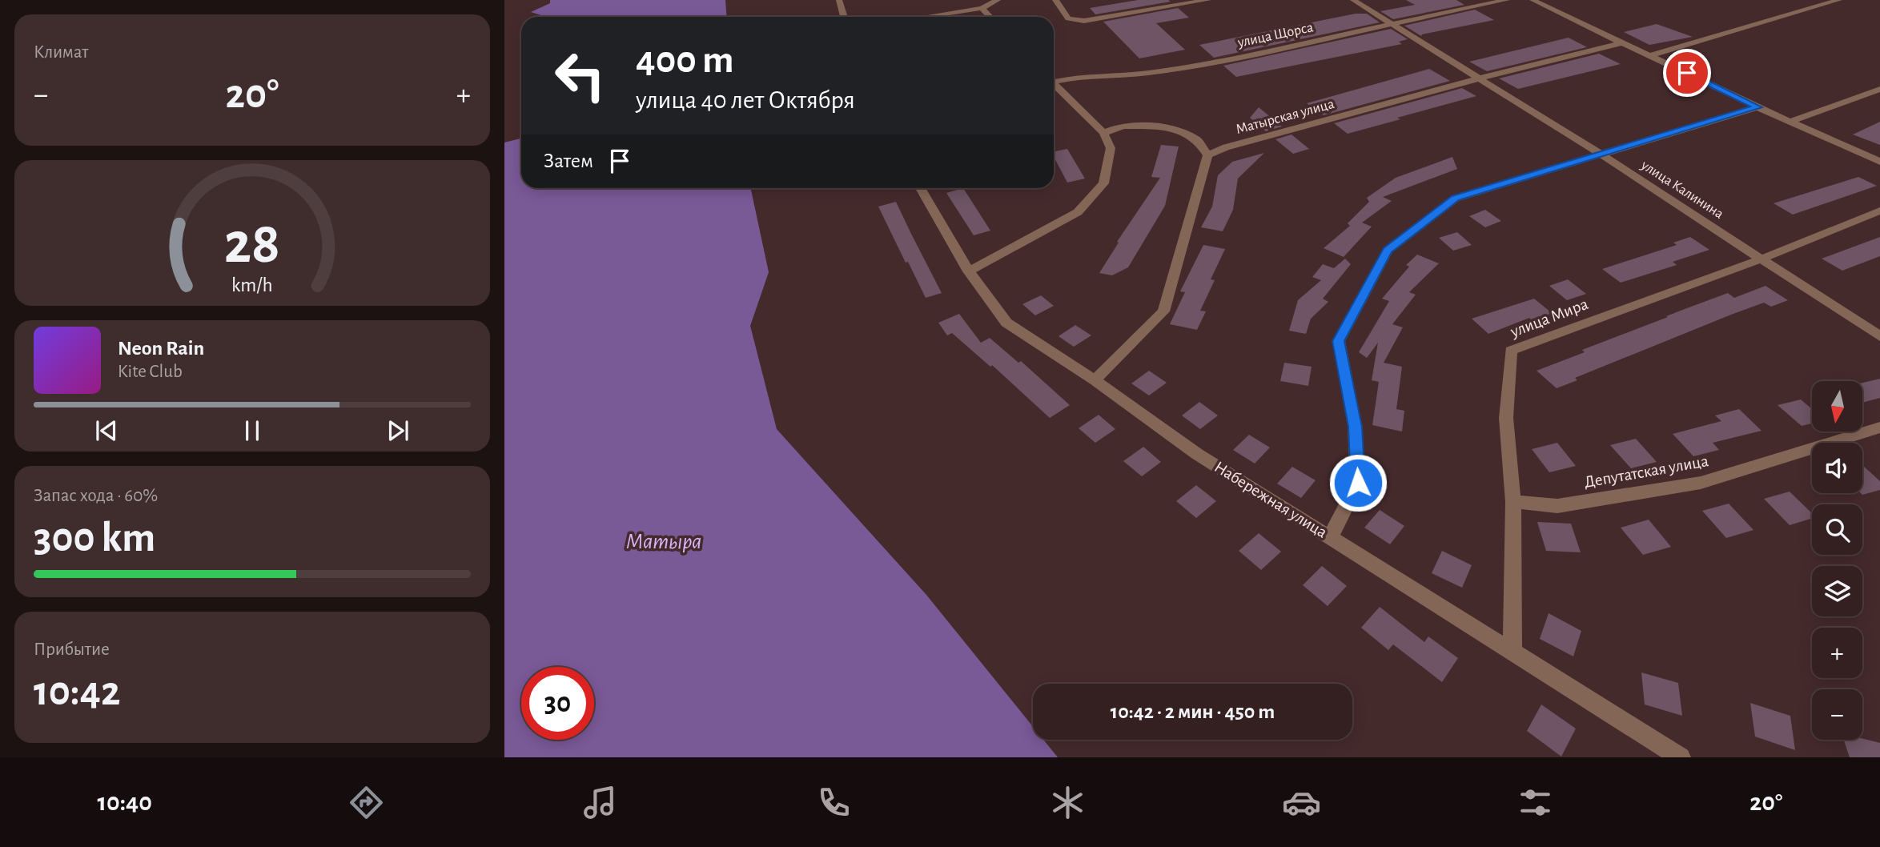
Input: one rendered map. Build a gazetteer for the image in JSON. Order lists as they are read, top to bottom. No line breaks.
{"streets":{"street":["улица Щорса","Матырская улица","улица Калинина","улица Мира","Депутатская улица","Набережная улица"]},"crossings":[["улица Щорса","улица Калинина"],["Матырская улица","улица Калинина"],["улица Калинина","улица Мира"],["улица Мира","Депутатская улица"],["улица Мира","Набережная улица"]],"water":["Матыра"],"north":"bottom","page":{"tile":["Климат",["Запас хода · 60%","300 km"],["Прибытие","10:42"]],"turn":["400 m","улица 40 лет Октября"],"heat":["−","20°","+"],"then":"Затем","song":["Neon Rain","Kite Club"],"map_buttons":["+","−"],"limit":"30","trip":"10:42 · 2 мин · 450 m","tabs":["10:40","20°"],"gauge":["28","km/h"]}}
